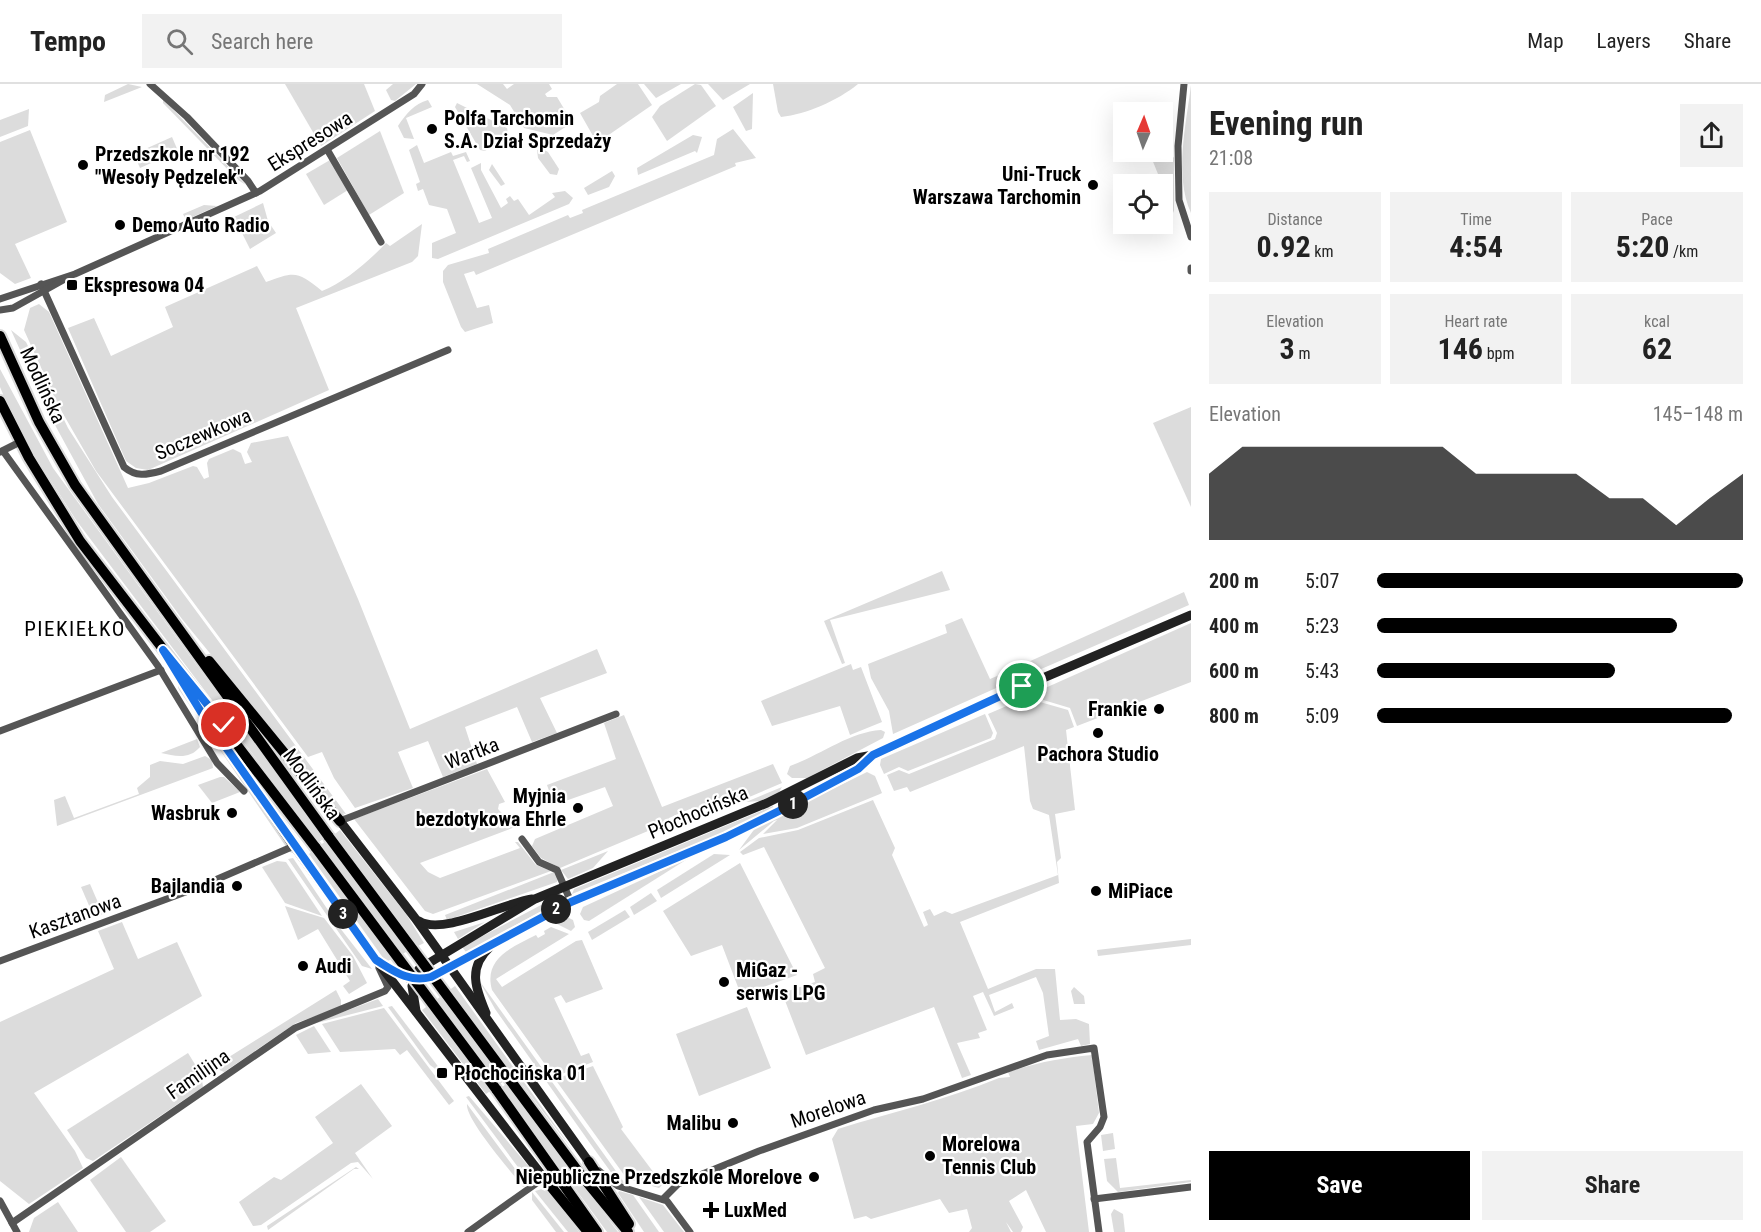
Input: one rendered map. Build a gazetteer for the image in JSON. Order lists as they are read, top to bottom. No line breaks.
{"streets":{"main road":["Modlińska","Płochocińska"],"street":["Ekspresowa","Soczewkowa","Wartka","Kasztanowa","Familijna","Morelowa"]},"crossings":[["Ekspresowa","Soczewkowa"],["Modlińska","Wartka"],["Modlińska","Płochocińska"]],"districts":["PIEKIEŁKO"],"places":{"other":["Polfa Tarchomin S.A. Dział Sprzedaży","Przedszkole nr 192 \"Wesoły Pędzelek\"","Uni-Truck Warszawa Tarchomin","Demo Auto Radio","Frankie","Pachora Studio","Myjnia bezdotykowa Ehrle","Wasbruk","Bajlandia","MiPiace","Audi","MiGaz - serwis LPG","Malibu","Morelowa Tennis Club","Niepubliczne Przedszkole Morelove"],"transit":["Ekspresowa 04","Płochocińska 01"],"health":["LuxMed"]},"north":"top","page":{"header":"Tempo","search":"Search here","nav":["Map","Layers","Share"],"heading":["Evening run","21:08"],"stats":[["Distance","0.92 km"],["Time","4:54"],["Pace","5:20 /km"],["Elevation","3 m"],["Heart rate","146 bpm"],["kcal","62"]],"chart":["Elevation","145–148 m"],"list":[{"name":"200 m","note":"5:07"},{"name":"400 m","note":"5:23"},{"name":"600 m","note":"5:43"},{"name":"800 m","note":"5:09"}],"pins":["1","2","3"],"buttons":["Save","Share"]}}
